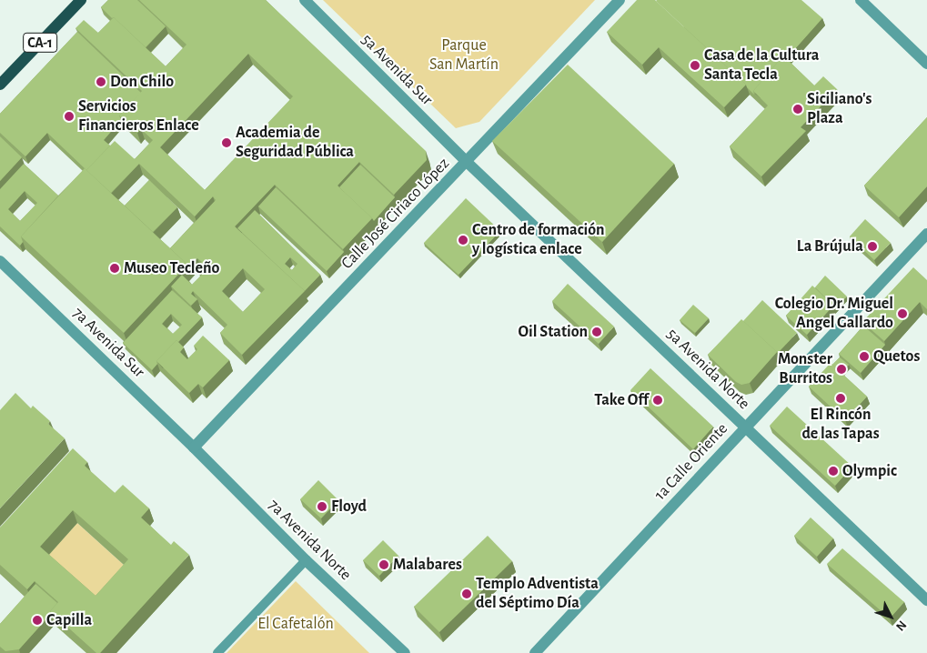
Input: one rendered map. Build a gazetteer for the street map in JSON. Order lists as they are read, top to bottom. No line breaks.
{"streets":{"main road":["CA-1"],"street":["5a Avenida Sur","Calle José Ciriaco López","7a Avenida Sur","5a Avenida Norte","1a Calle Oriente","7a Avenida Norte"]},"crossings":[["5a Avenida Sur","Calle José Ciriaco López"],["5a Avenida Sur","5a Avenida Norte"],["Calle José Ciriaco López","7a Avenida Sur"],["Calle José Ciriaco López","5a Avenida Norte"],["Calle José Ciriaco López","7a Avenida Norte"],["7a Avenida Sur","7a Avenida Norte"],["5a Avenida Norte","1a Calle Oriente"]],"parks":["Parque San Martín","El Cafetalón"],"places":["Casa de la Cultura Santa Tecla","Don Chilo","Siciliano's Plaza","Servicios Financieros Enlace","Academia de Seguridad Pública","Centro de formación y logística enlace","La Brújula","Museo Tecleño","Colegio Dr. Miguel Angel Gallardo","Oil Station","Quetos","Monster Burritos","El Rincón de las Tapas","Take Off","Olympic","Floyd","Malabares","Templo Adventista del Séptimo Día","Capilla"],"north":"bottom right"}
